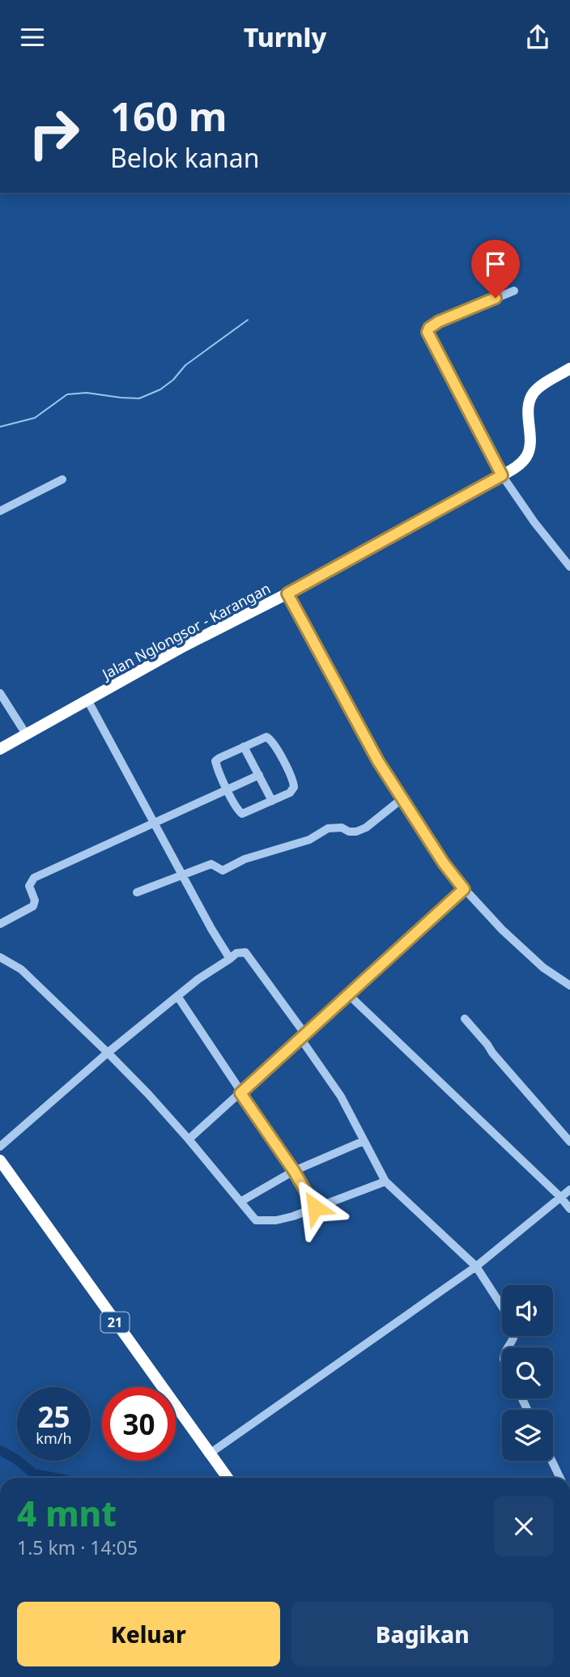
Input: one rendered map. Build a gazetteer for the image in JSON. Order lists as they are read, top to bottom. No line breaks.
{"streets":{"highway":["Jalan Nglongsor - Karangan","21"]},"page":{"header":"Turnly","turn":["160 m","Belok kanan"],"speed":"25 km/h","limit":"30","heading":["4 mnt","1.5 km · 14:05"],"buttons":["Keluar","Bagikan"]}}
